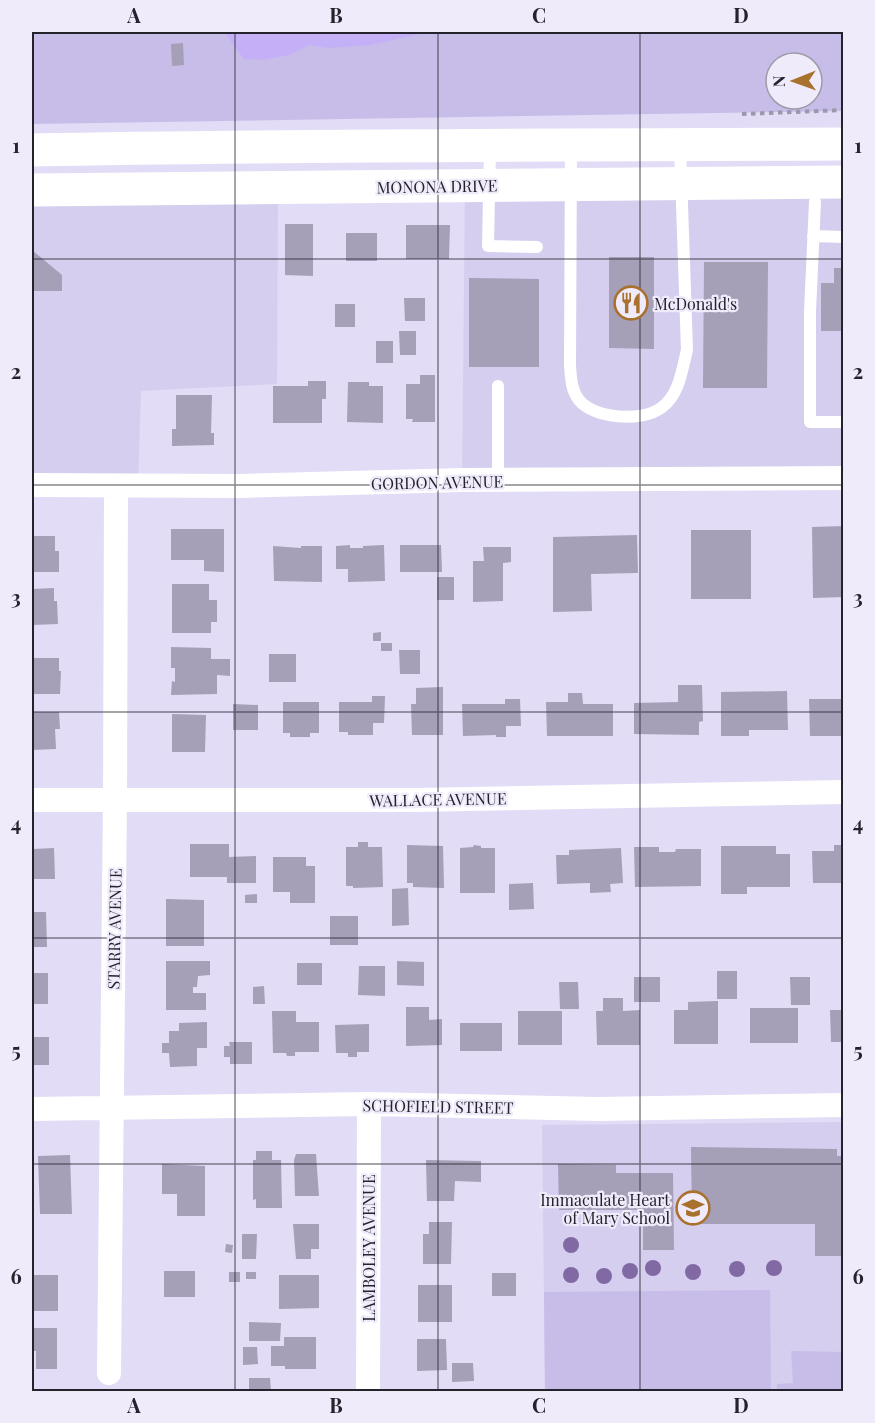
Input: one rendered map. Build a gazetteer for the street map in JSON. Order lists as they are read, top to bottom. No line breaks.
{"streets":{"street":["MONONA DRIVE","GORDON AVENUE","WALLACE AVENUE","STARRY AVENUE","SCHOFIELD STREET","LAMBOLEY AVENUE"]},"crossings":[["GORDON AVENUE","STARRY AVENUE"],["WALLACE AVENUE","STARRY AVENUE"],["STARRY AVENUE","SCHOFIELD STREET"],["SCHOFIELD STREET","LAMBOLEY AVENUE"]],"places":{"restaurant":["McDonald's"],"school or university":["Immaculate Heart of Mary School"]},"north":"left","grid":{"columns":["A","B","C","D"],"rows":["1","2","3","4","5","6"]}}
